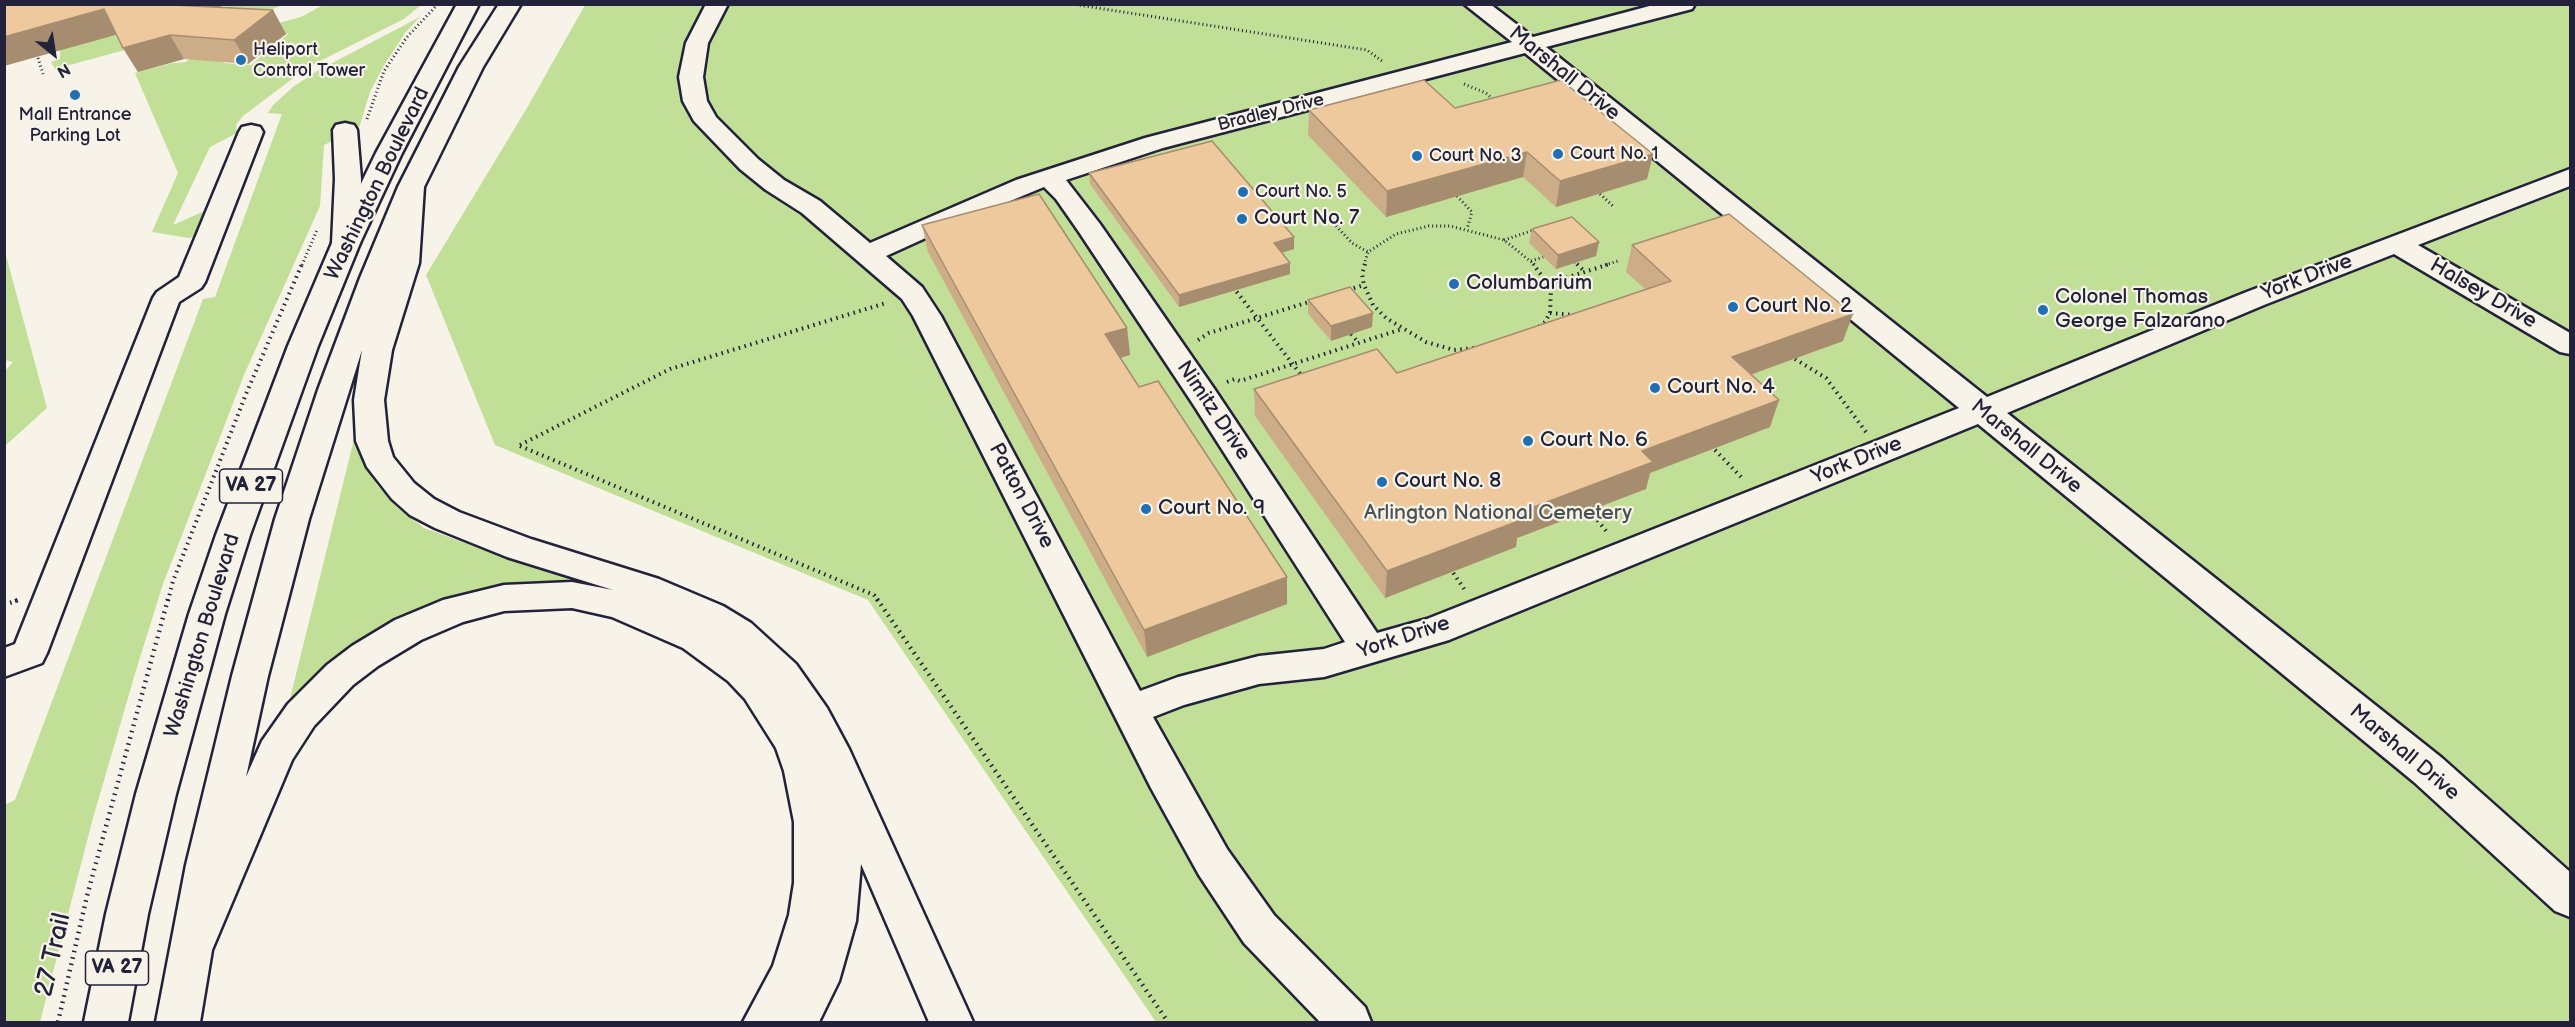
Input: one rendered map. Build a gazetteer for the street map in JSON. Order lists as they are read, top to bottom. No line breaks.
{"streets":{"main road":["Marshall Drive","Bradley Drive","Washington Boulevard","York Drive","Halsey Drive","Nimitz Drive","VA 27","Patton Drive"],"path":["27 Trail"]},"crossings":[["Marshall Drive","Bradley Drive"],["Marshall Drive","York Drive"],["Bradley Drive","Nimitz Drive"],["Bradley Drive","Patton Drive"],["York Drive","Halsey Drive"],["York Drive","Nimitz Drive"],["York Drive","Patton Drive"]],"parks":["Arlington National Cemetery"],"places":["Heliport Control Tower","Mall Entrance Parking Lot","Court No. 1","Court No. 3","Court No. 5","Court No. 7","Columbarium","Court No. 2","Colonel Thomas George Falzarano","Court No. 4","Court No. 6","Court No. 8","Court No. 9"],"north":"bottom right"}
